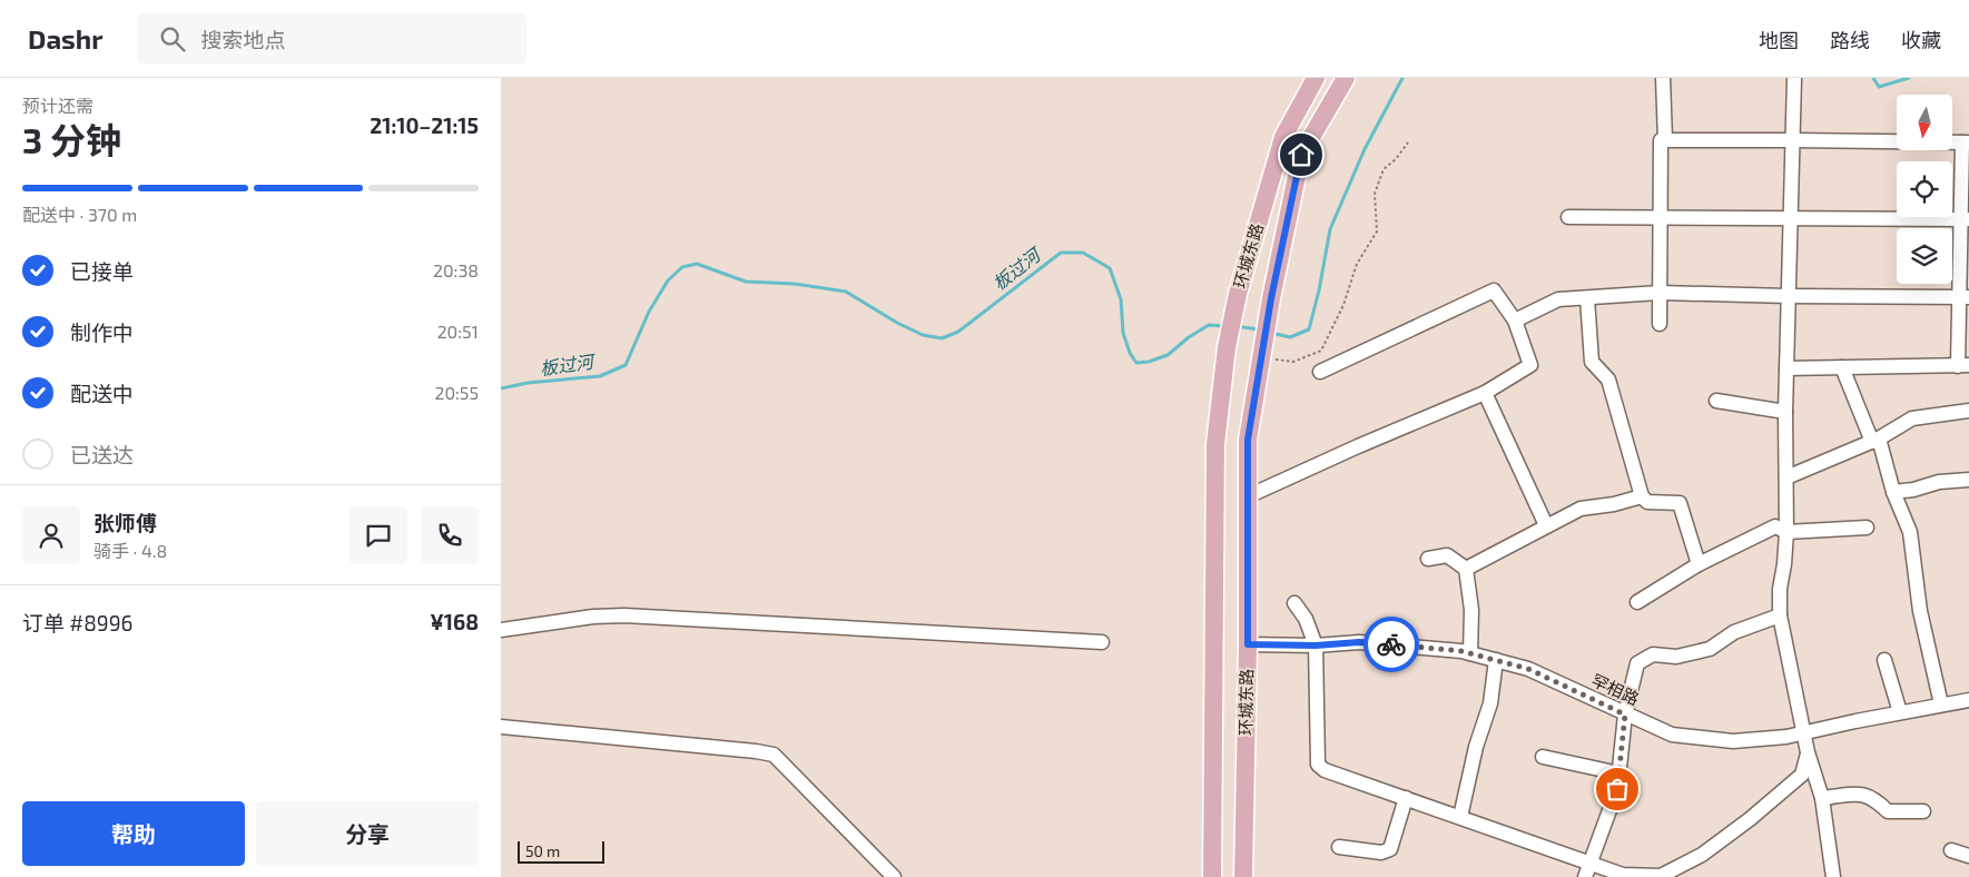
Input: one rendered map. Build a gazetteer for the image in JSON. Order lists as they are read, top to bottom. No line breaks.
{"streets":{"main road":["环城东路"],"street":["罕相路"]},"crossings":[["环城东路","罕相路"]],"water":["板过河"],"scale_bar":"50 m","north":"bottom","page":{"header":"Dashr","search":"搜索地点","nav":["地图","路线","收藏"],"heading":["3 分钟","预计还需","21:10–21:15"],"panel":["张师傅","骑手 · 4.8","订单 #8996","¥168"],"bar":"配送中 · 370 m","list":[["已接单","20:38"],["制作中","20:51"],["配送中","20:55"],"已送达"],"buttons":["帮助","分享"],"scale":"50 m"}}
